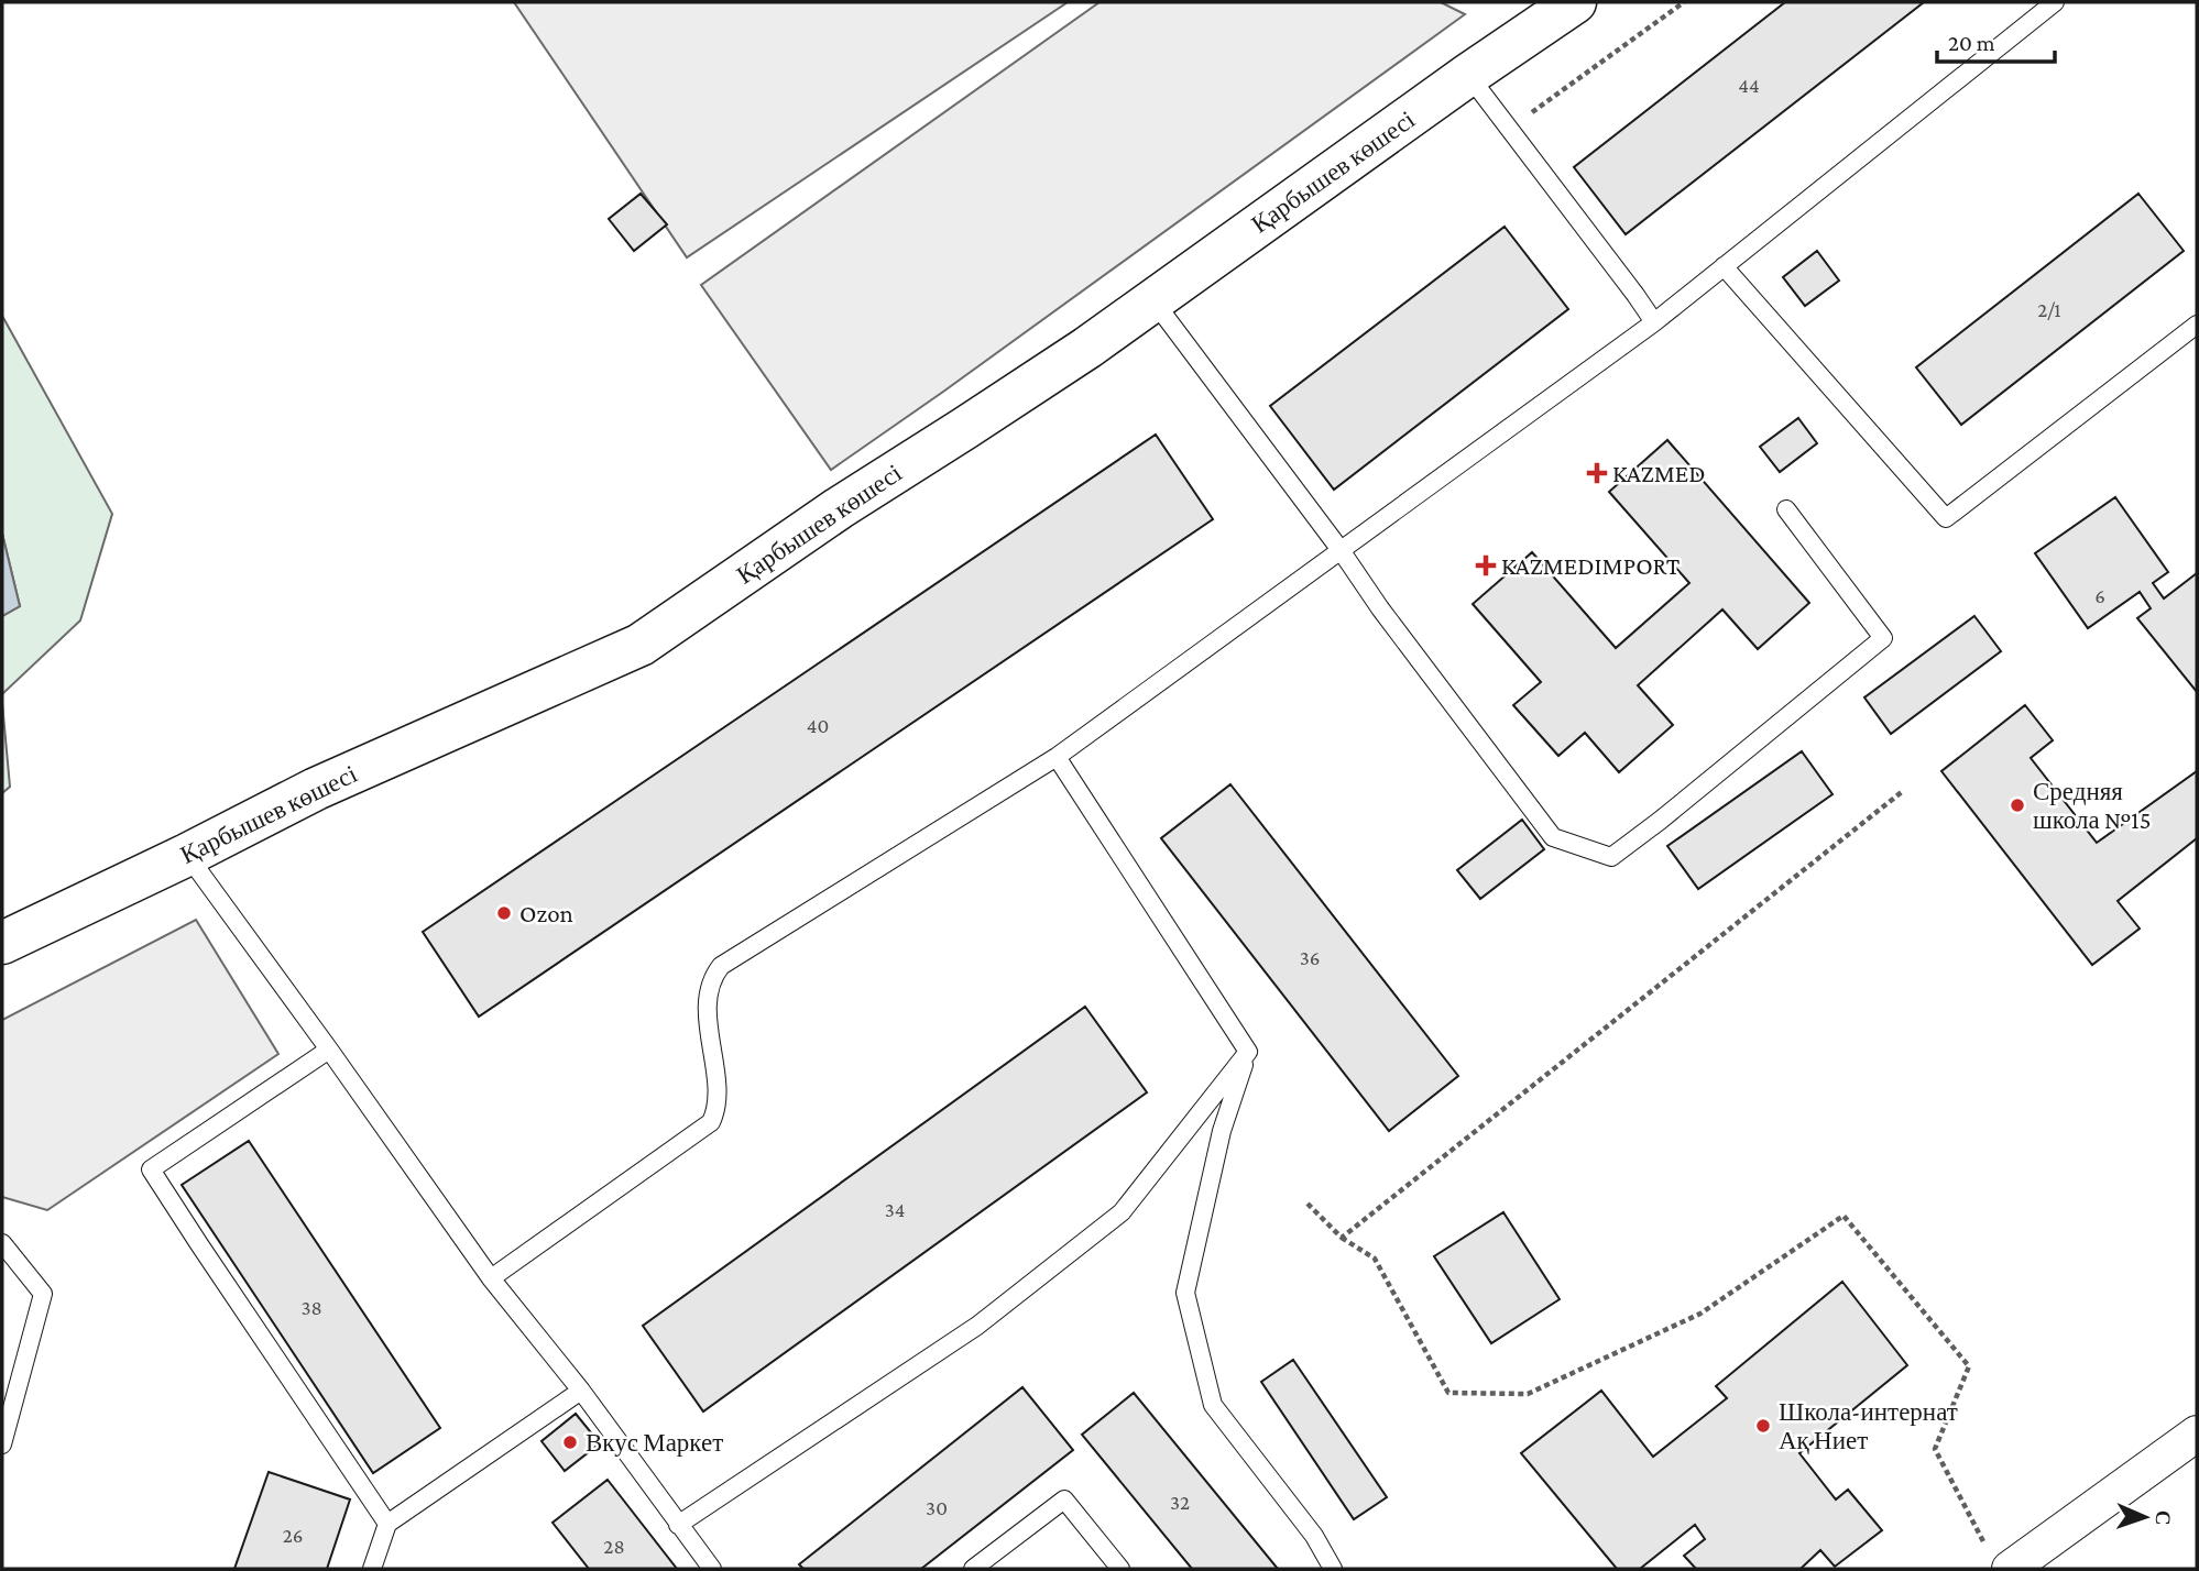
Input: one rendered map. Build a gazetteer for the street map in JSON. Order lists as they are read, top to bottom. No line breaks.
{"streets":{"main road":["Қарбышев көшесі"]},"places":{"health":["KAZMED","KAZMEDIMPORT"],"other":["Средняя школа №15","Ozon","Школа-интернат Ақ Ниет","Вкус Маркет"]},"house_numbers":["44","2/1","6","40","36","34","38","32","30","26","28"],"scale_bar":"20 m","north":"right"}
